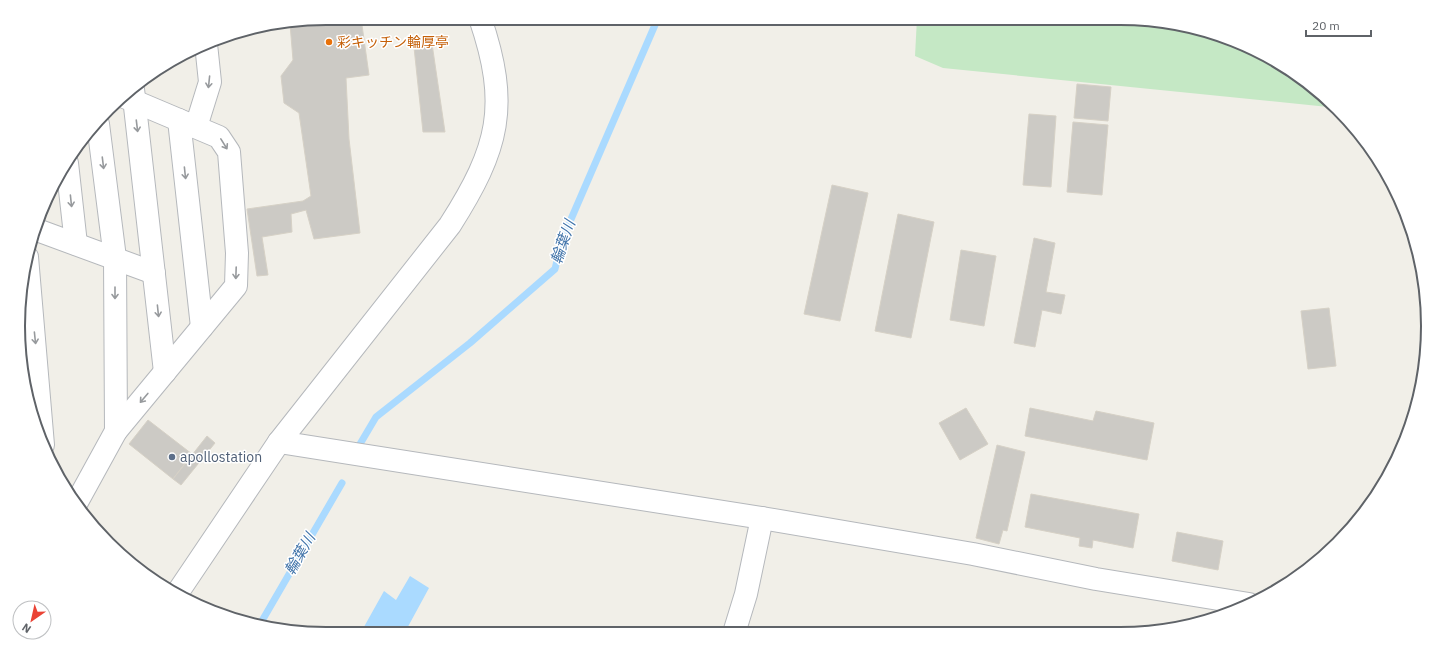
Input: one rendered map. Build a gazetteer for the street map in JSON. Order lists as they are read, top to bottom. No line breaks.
{"water":["輪葉川"],"places":["彩キッチン輪厚亭","apollostation"],"scale_bar":"20 m","north":"bottom left"}
